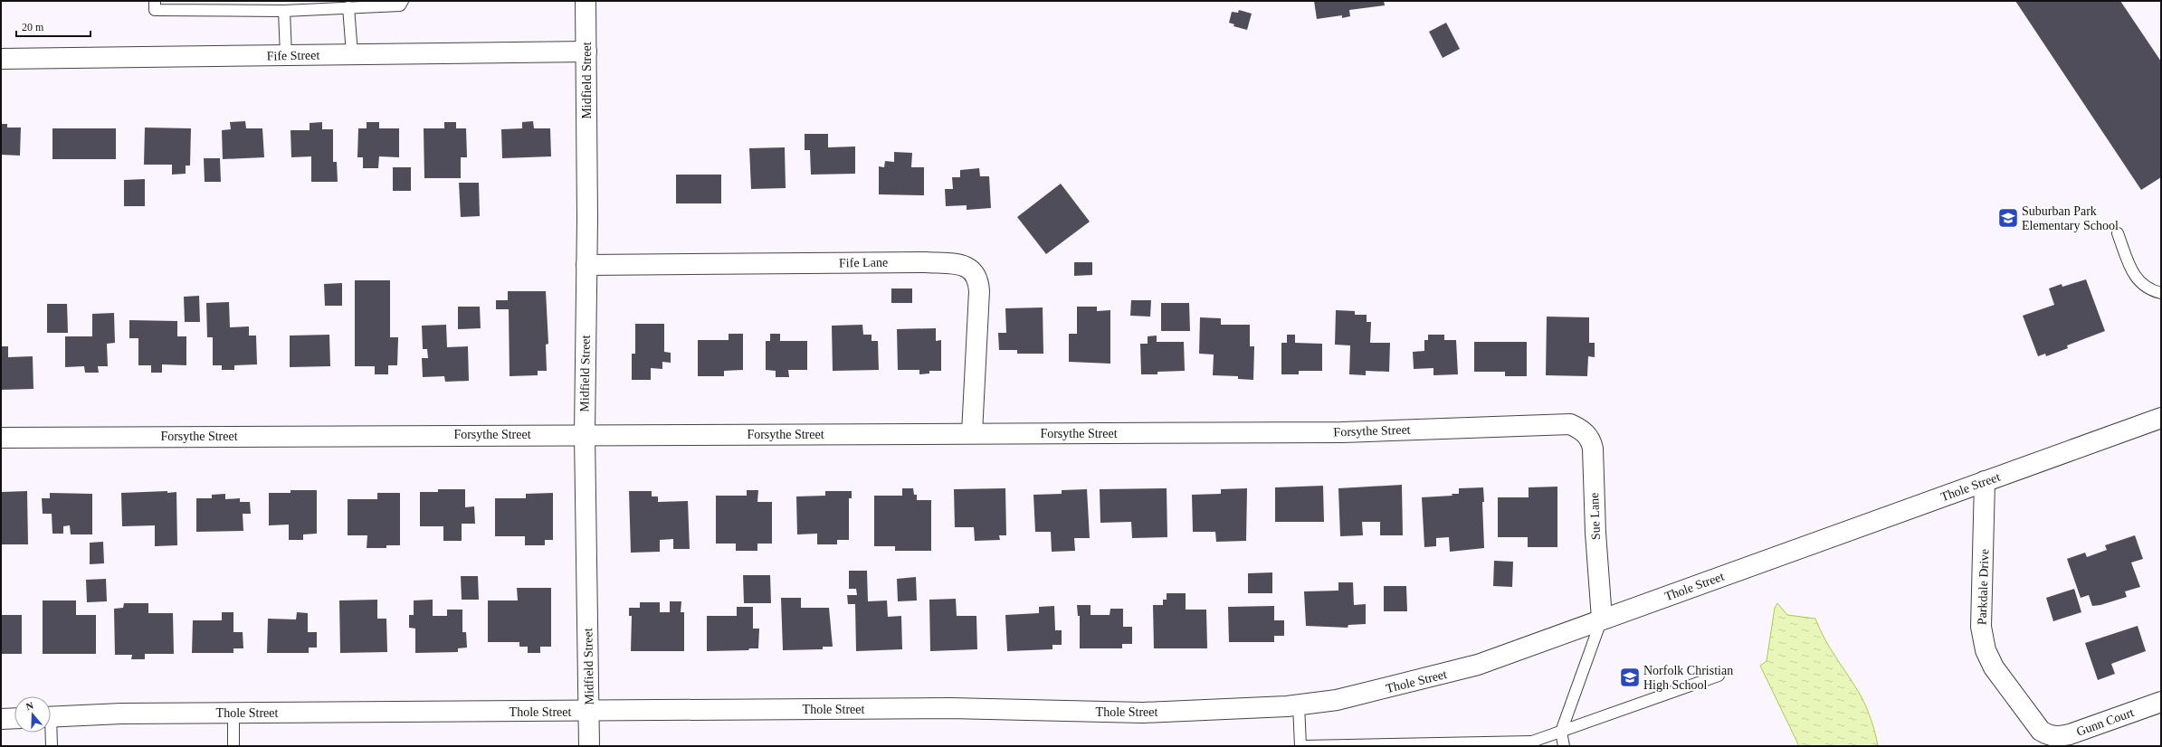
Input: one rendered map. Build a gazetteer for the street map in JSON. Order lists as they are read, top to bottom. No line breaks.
{"streets":{"street":["Fife Street","Midfield Street","Fife Lane","Forsythe Street","Thole Street","Sue Lane","Parkdale Drive","Gunn Court"]},"crossings":[["Fife Street","Midfield Street"],["Midfield Street","Fife Lane"],["Midfield Street","Forsythe Street"],["Midfield Street","Thole Street"],["Fife Lane","Forsythe Street"],["Forsythe Street","Sue Lane"],["Thole Street","Sue Lane"],["Thole Street","Parkdale Drive"],["Parkdale Drive","Gunn Court"]],"places":{"school or university":["Suburban Park Elementary School","Norfolk Christian High School"]},"scale_bar":"20 m","north":"top"}
